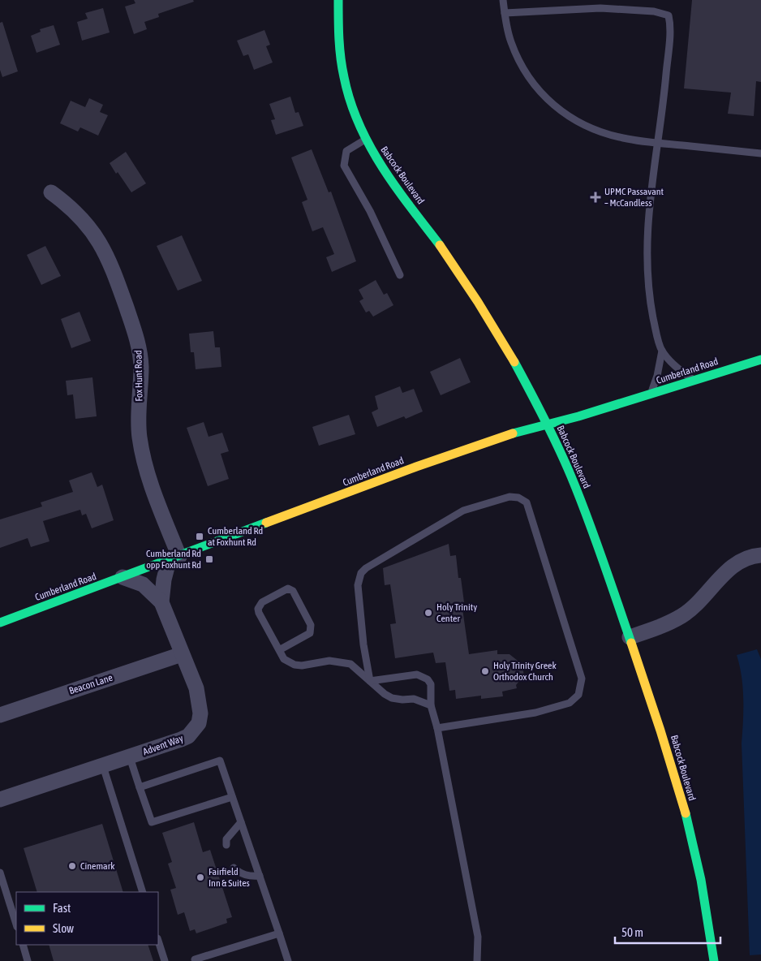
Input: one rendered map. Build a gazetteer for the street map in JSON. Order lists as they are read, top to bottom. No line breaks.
{"streets":{"main road":["Babcock Boulevard","Cumberland Road"],"street":["Fox Hunt Road","Beacon Lane","Advent Way"]},"crossings":[["Babcock Boulevard","Cumberland Road"],["Cumberland Road","Fox Hunt Road"],["Cumberland Road","Advent Way"],["Fox Hunt Road","Advent Way"],["Beacon Lane","Advent Way"]],"places":{"health":["UPMC Passavant – McCandless"],"transit":["Cumberland Rd at Foxhunt Rd","Cumberland Rd opp Foxhunt Rd"],"other":["Holy Trinity Center","Holy Trinity Greek Orthodox Church","Cinemark","Fairfield Inn & Suites"]},"legend":["Fast","Slow"],"scale_bar":"50 m"}
